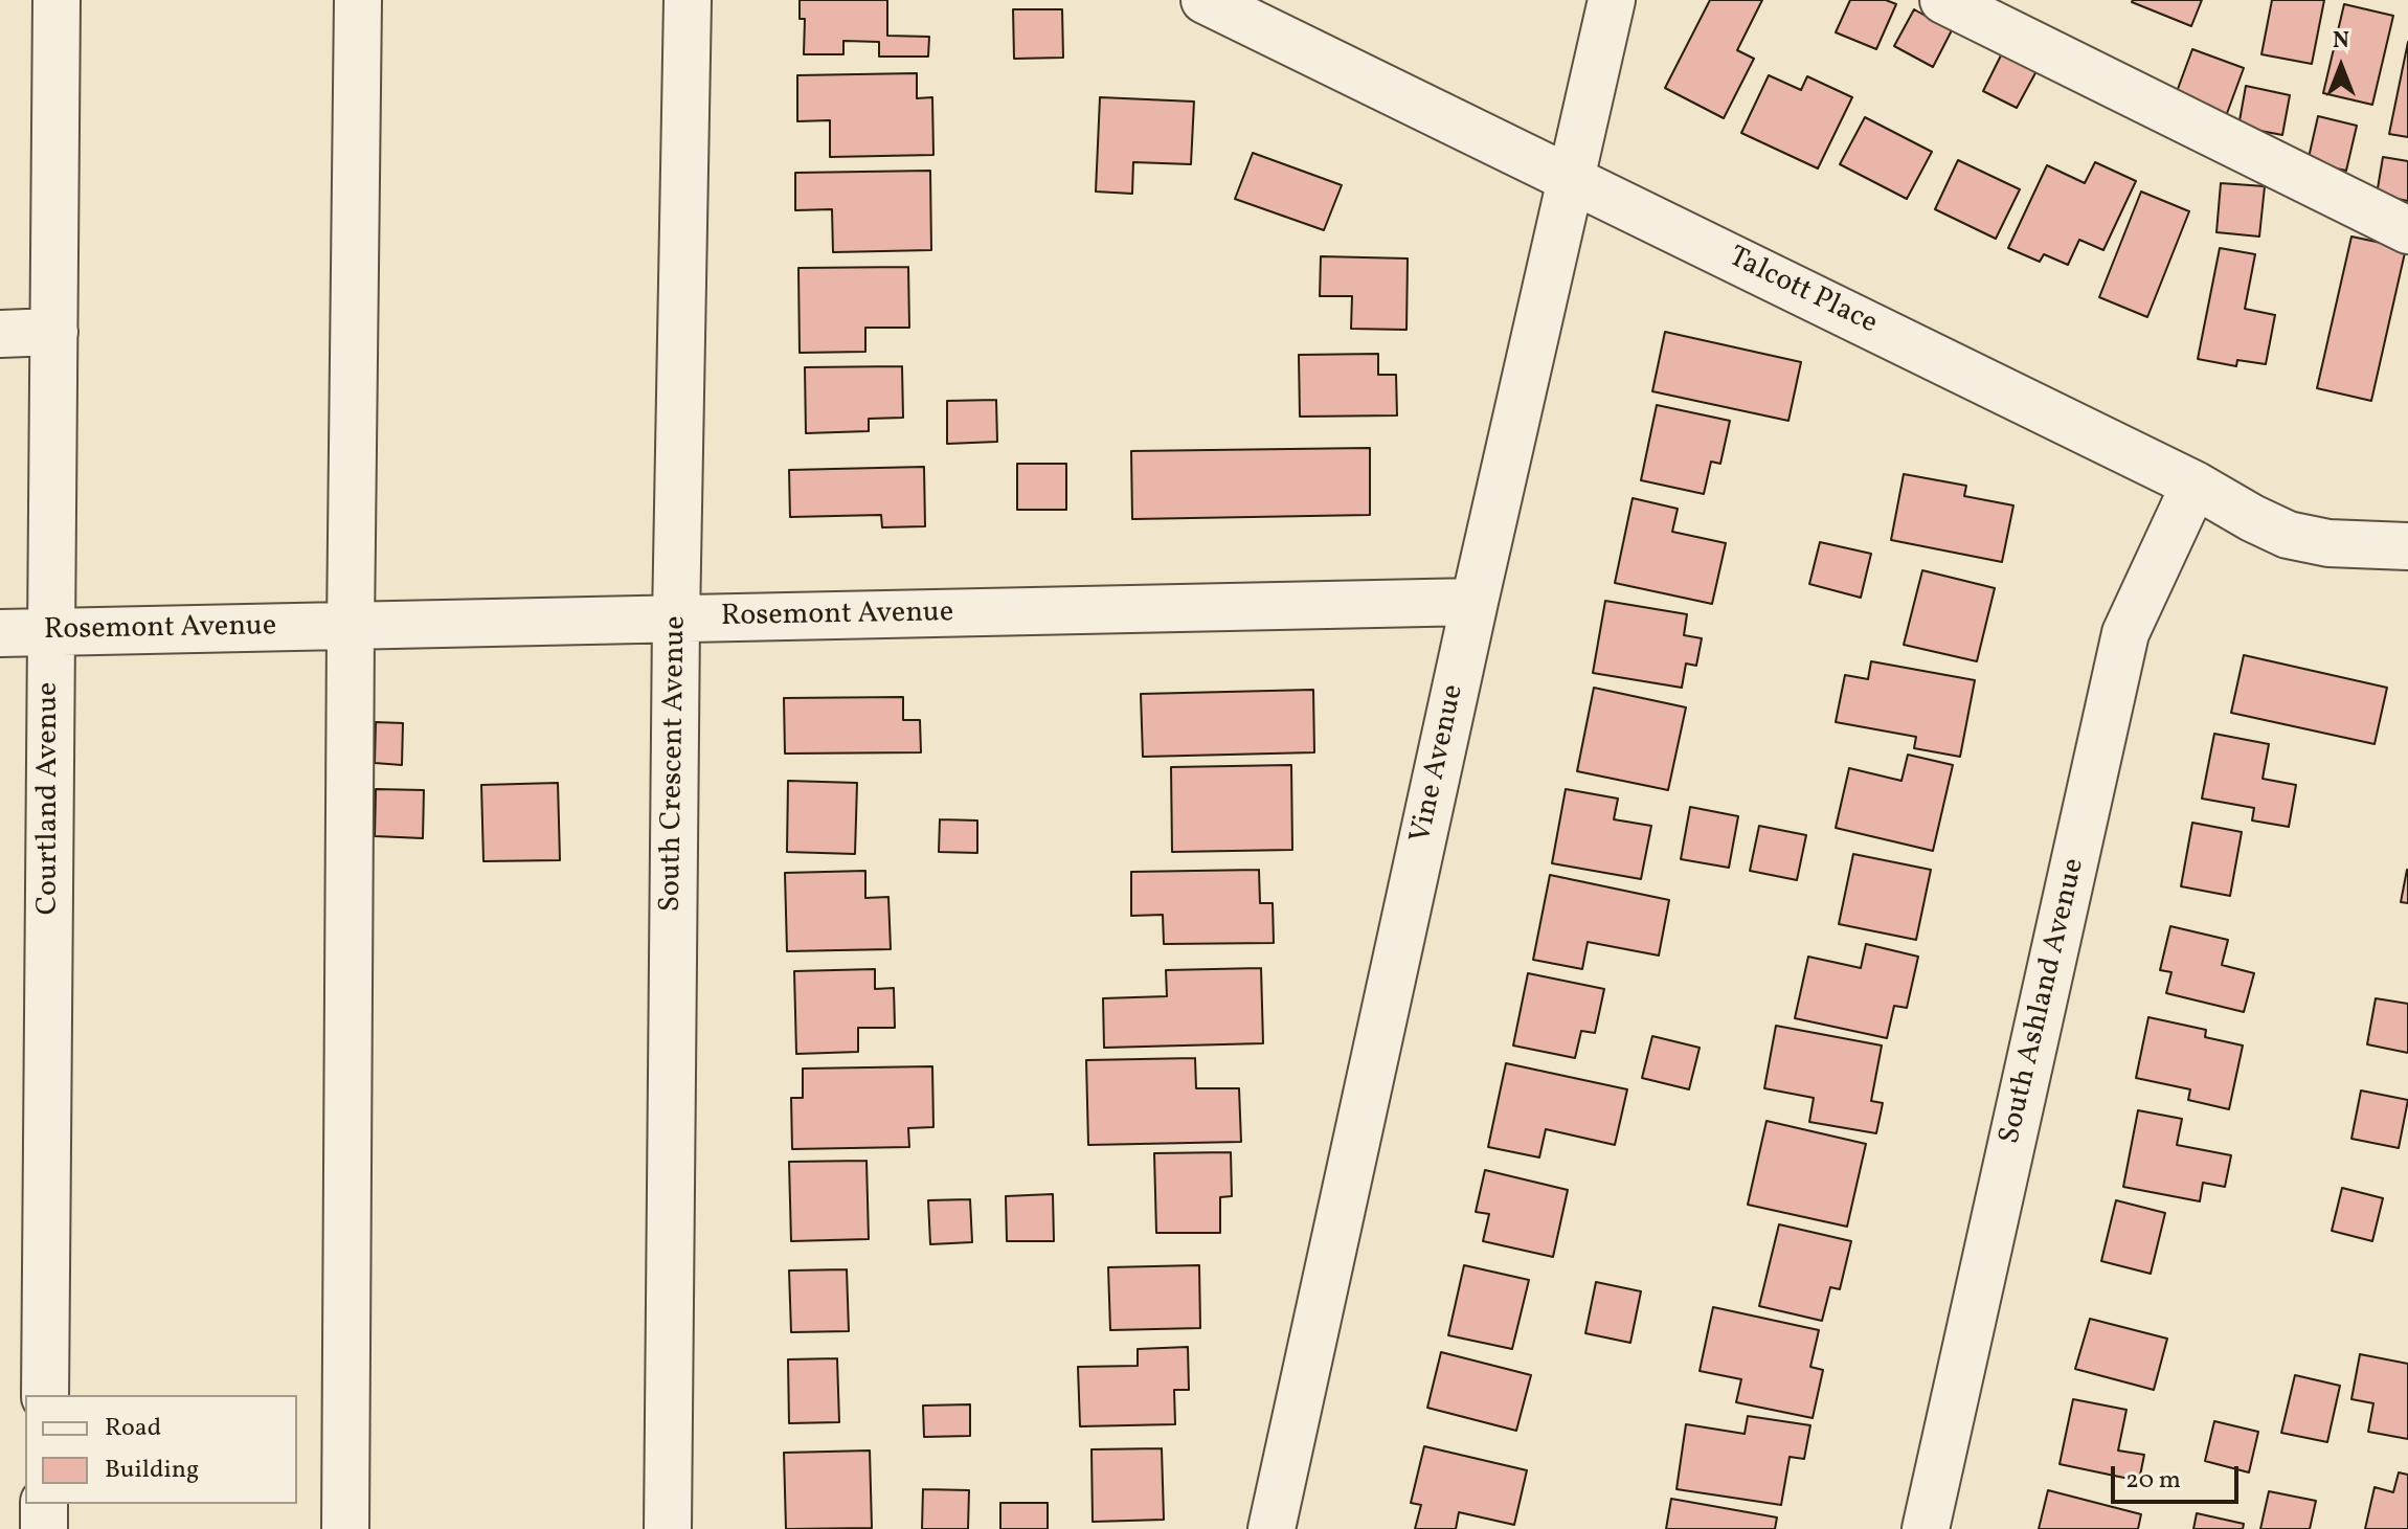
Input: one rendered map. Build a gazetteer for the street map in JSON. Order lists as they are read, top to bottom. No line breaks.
{"streets":{"street":["Talcott Place","Rosemont Avenue","South Crescent Avenue","Vine Avenue","Courtland Avenue","South Ashland Avenue"]},"crossings":[["Talcott Place","Vine Avenue"],["Talcott Place","South Ashland Avenue"],["Rosemont Avenue","South Crescent Avenue"],["Rosemont Avenue","Vine Avenue"],["Rosemont Avenue","Courtland Avenue"]],"legend":["Road","Building"],"scale_bar":"20 m","north":"top"}
